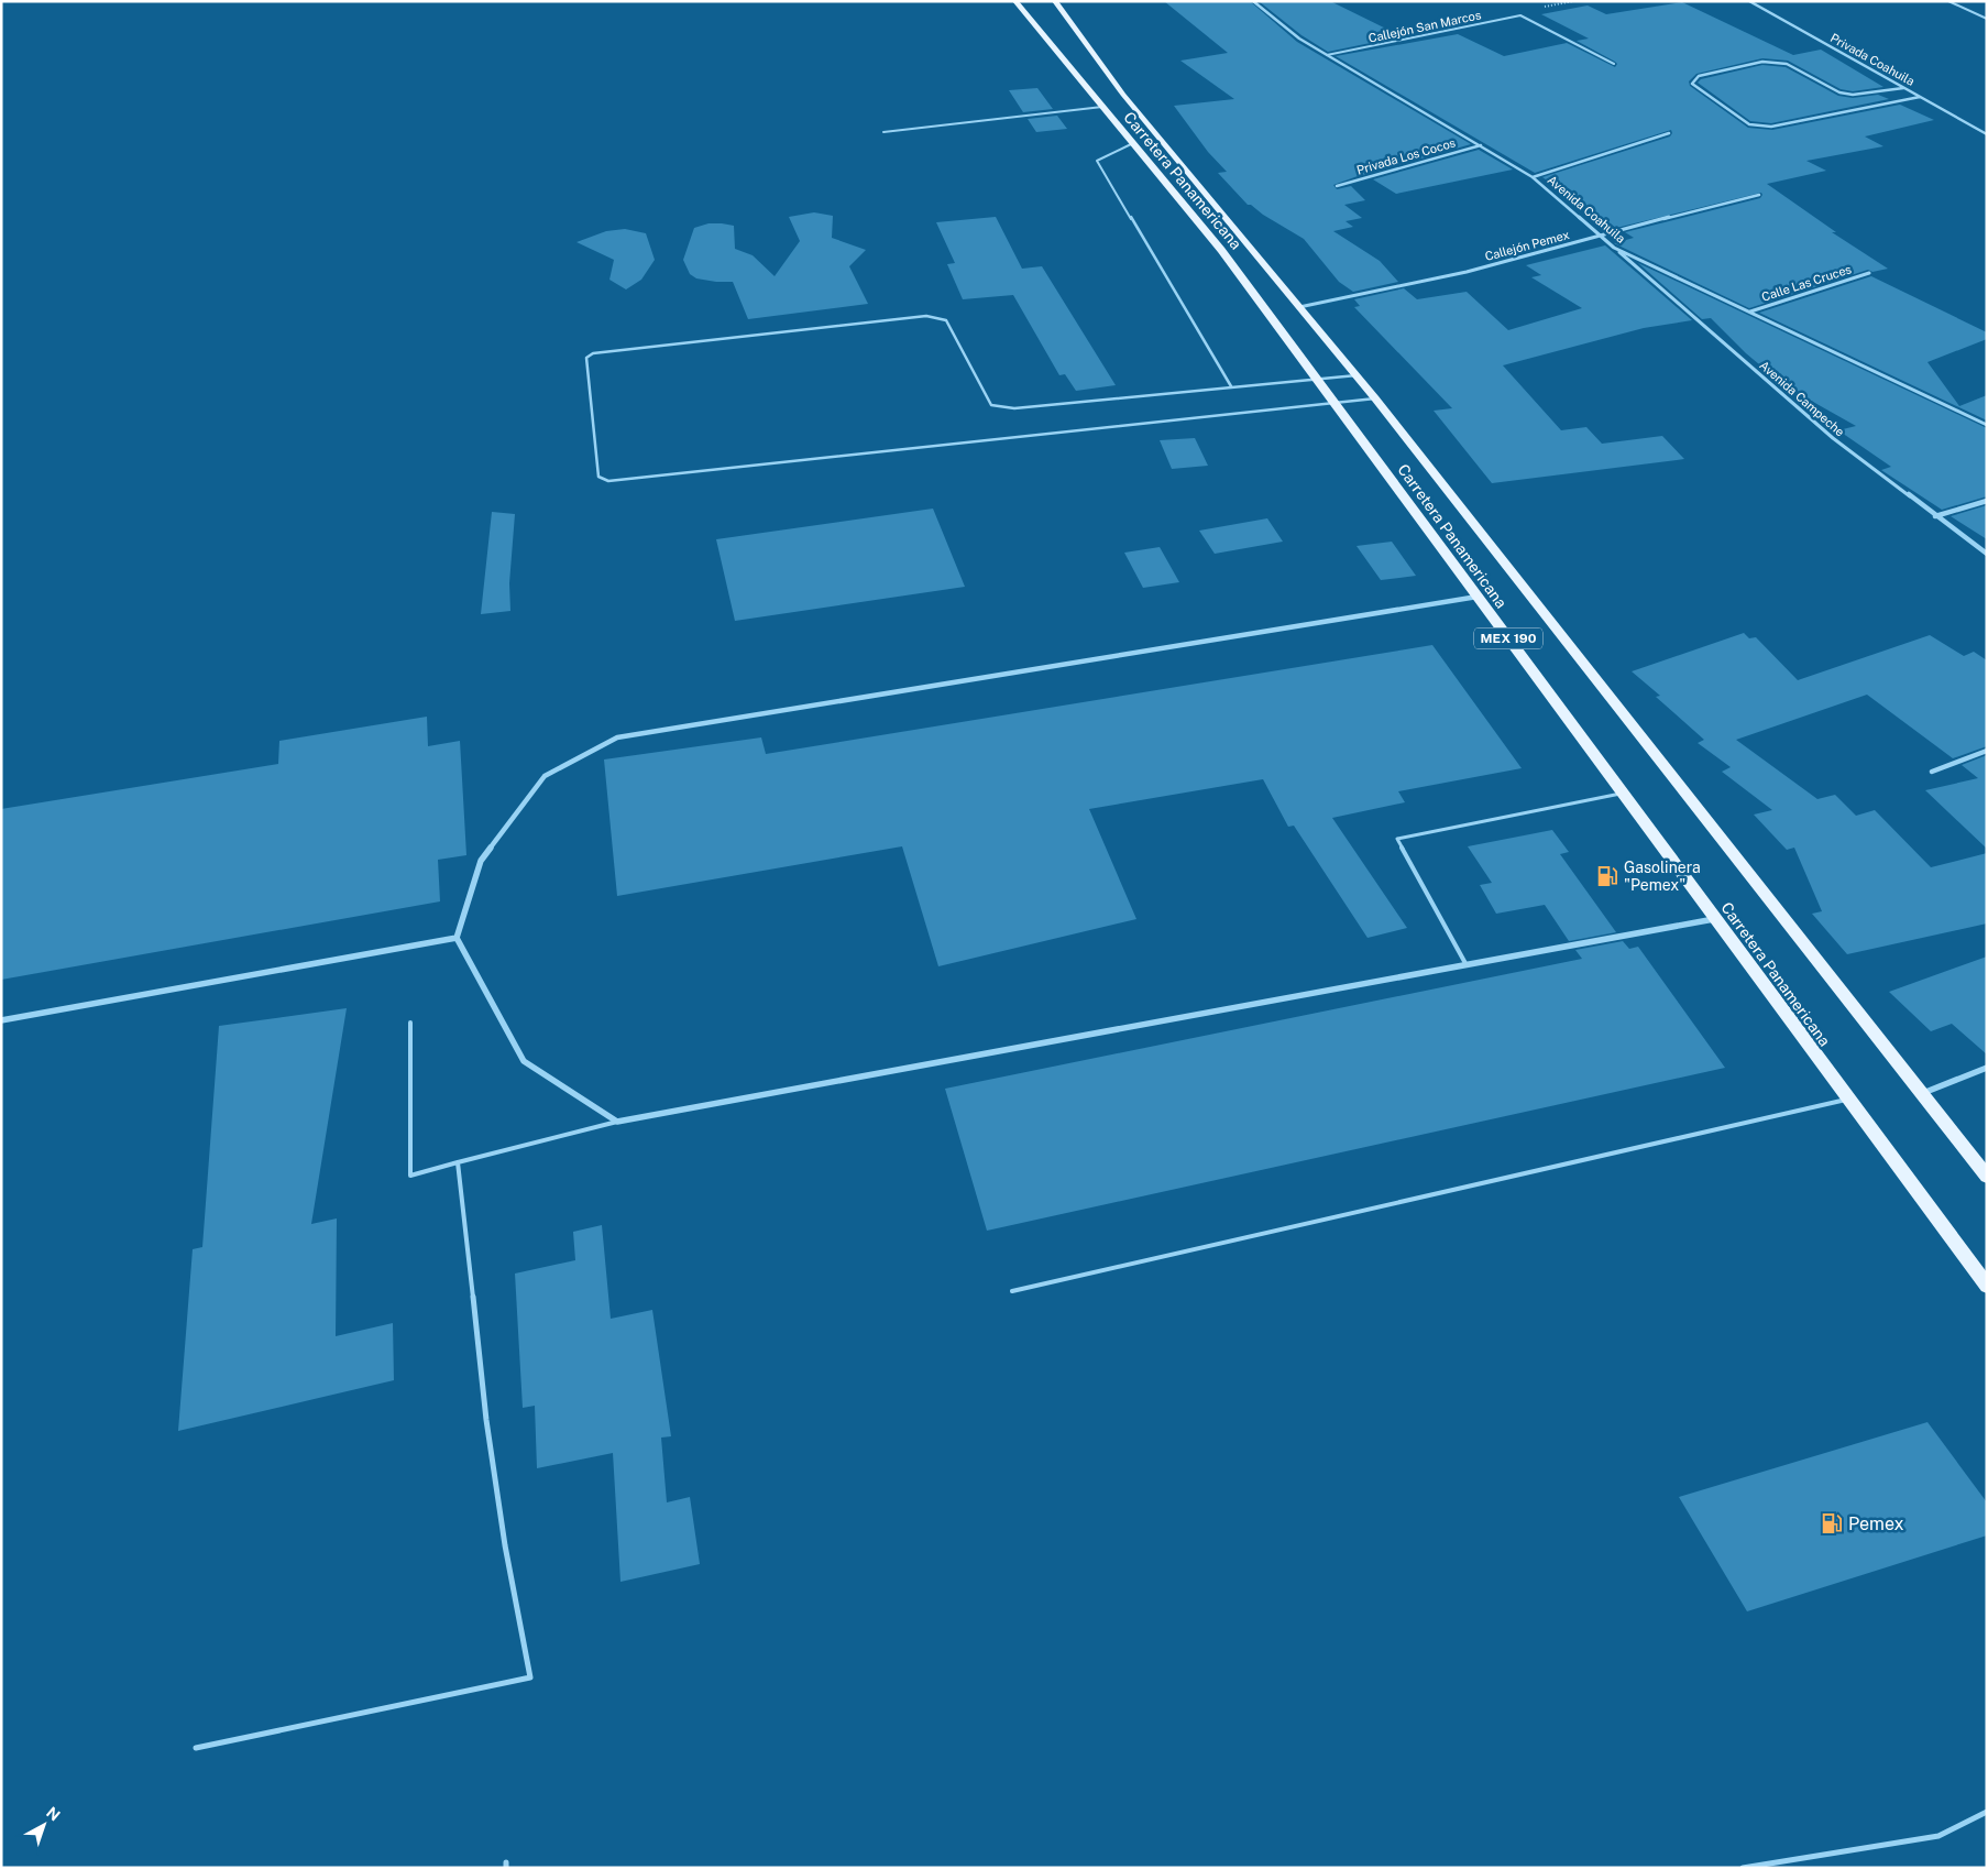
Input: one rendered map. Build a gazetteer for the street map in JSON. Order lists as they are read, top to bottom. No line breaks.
{"streets":{"main road":["Carretera Panamericana","MEX 190"],"street":["Privada Coahuila","Privada Los Cocos","Avenida Coahuila","Callejón Pemex","Calle Las Cruces","Avenida Campeche"],"lane":["Callejón San Marcos"]},"crossings":[["Callejón San Marcos","Avenida Coahuila"],["Privada Los Cocos","Avenida Coahuila"],["Carretera Panamericana","Callejón Pemex"],["Avenida Coahuila","Callejón Pemex"],["Avenida Coahuila","Calle Las Cruces"],["Avenida Coahuila","Avenida Campeche"]],"places":{"fuel station":["Gasolinera \"Pemex\"","Pemex"]},"north":"top right"}
